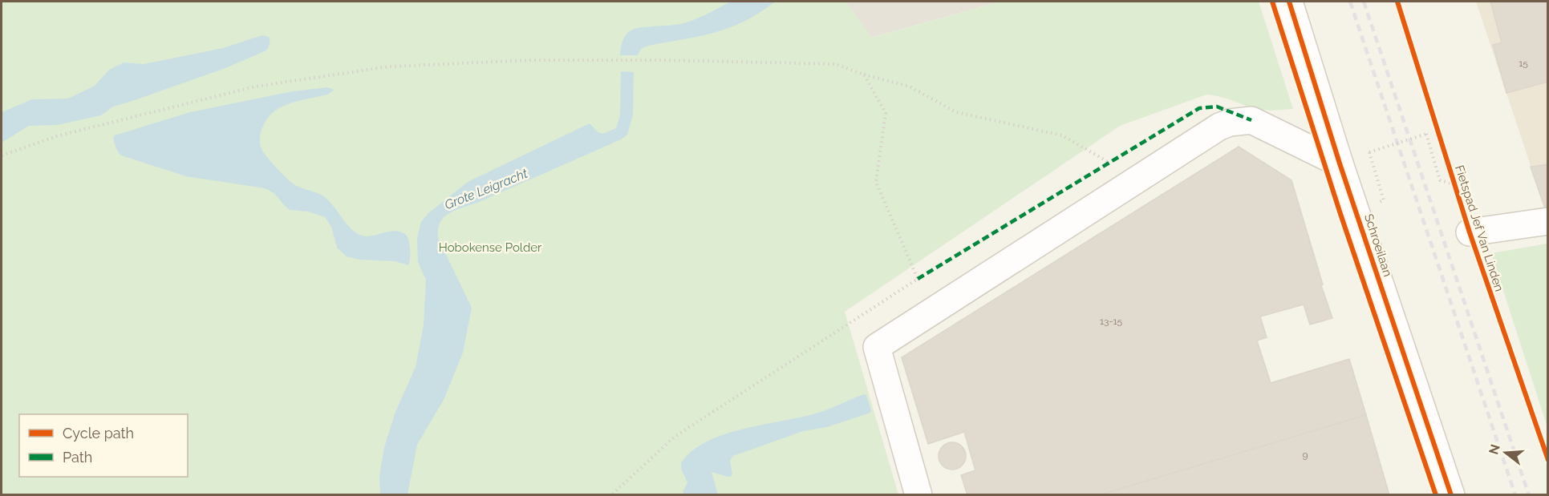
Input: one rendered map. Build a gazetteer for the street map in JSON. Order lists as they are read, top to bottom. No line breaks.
{"streets":{"street":["Schroeilaan"],"cycle path":["Fietspad Jef Van Linden"]},"water":["Grote Leigracht"],"parks":["Hobokense Polder"],"house_numbers":["15","13-15","9"],"legend":["Cycle path","Path"],"north":"left"}
